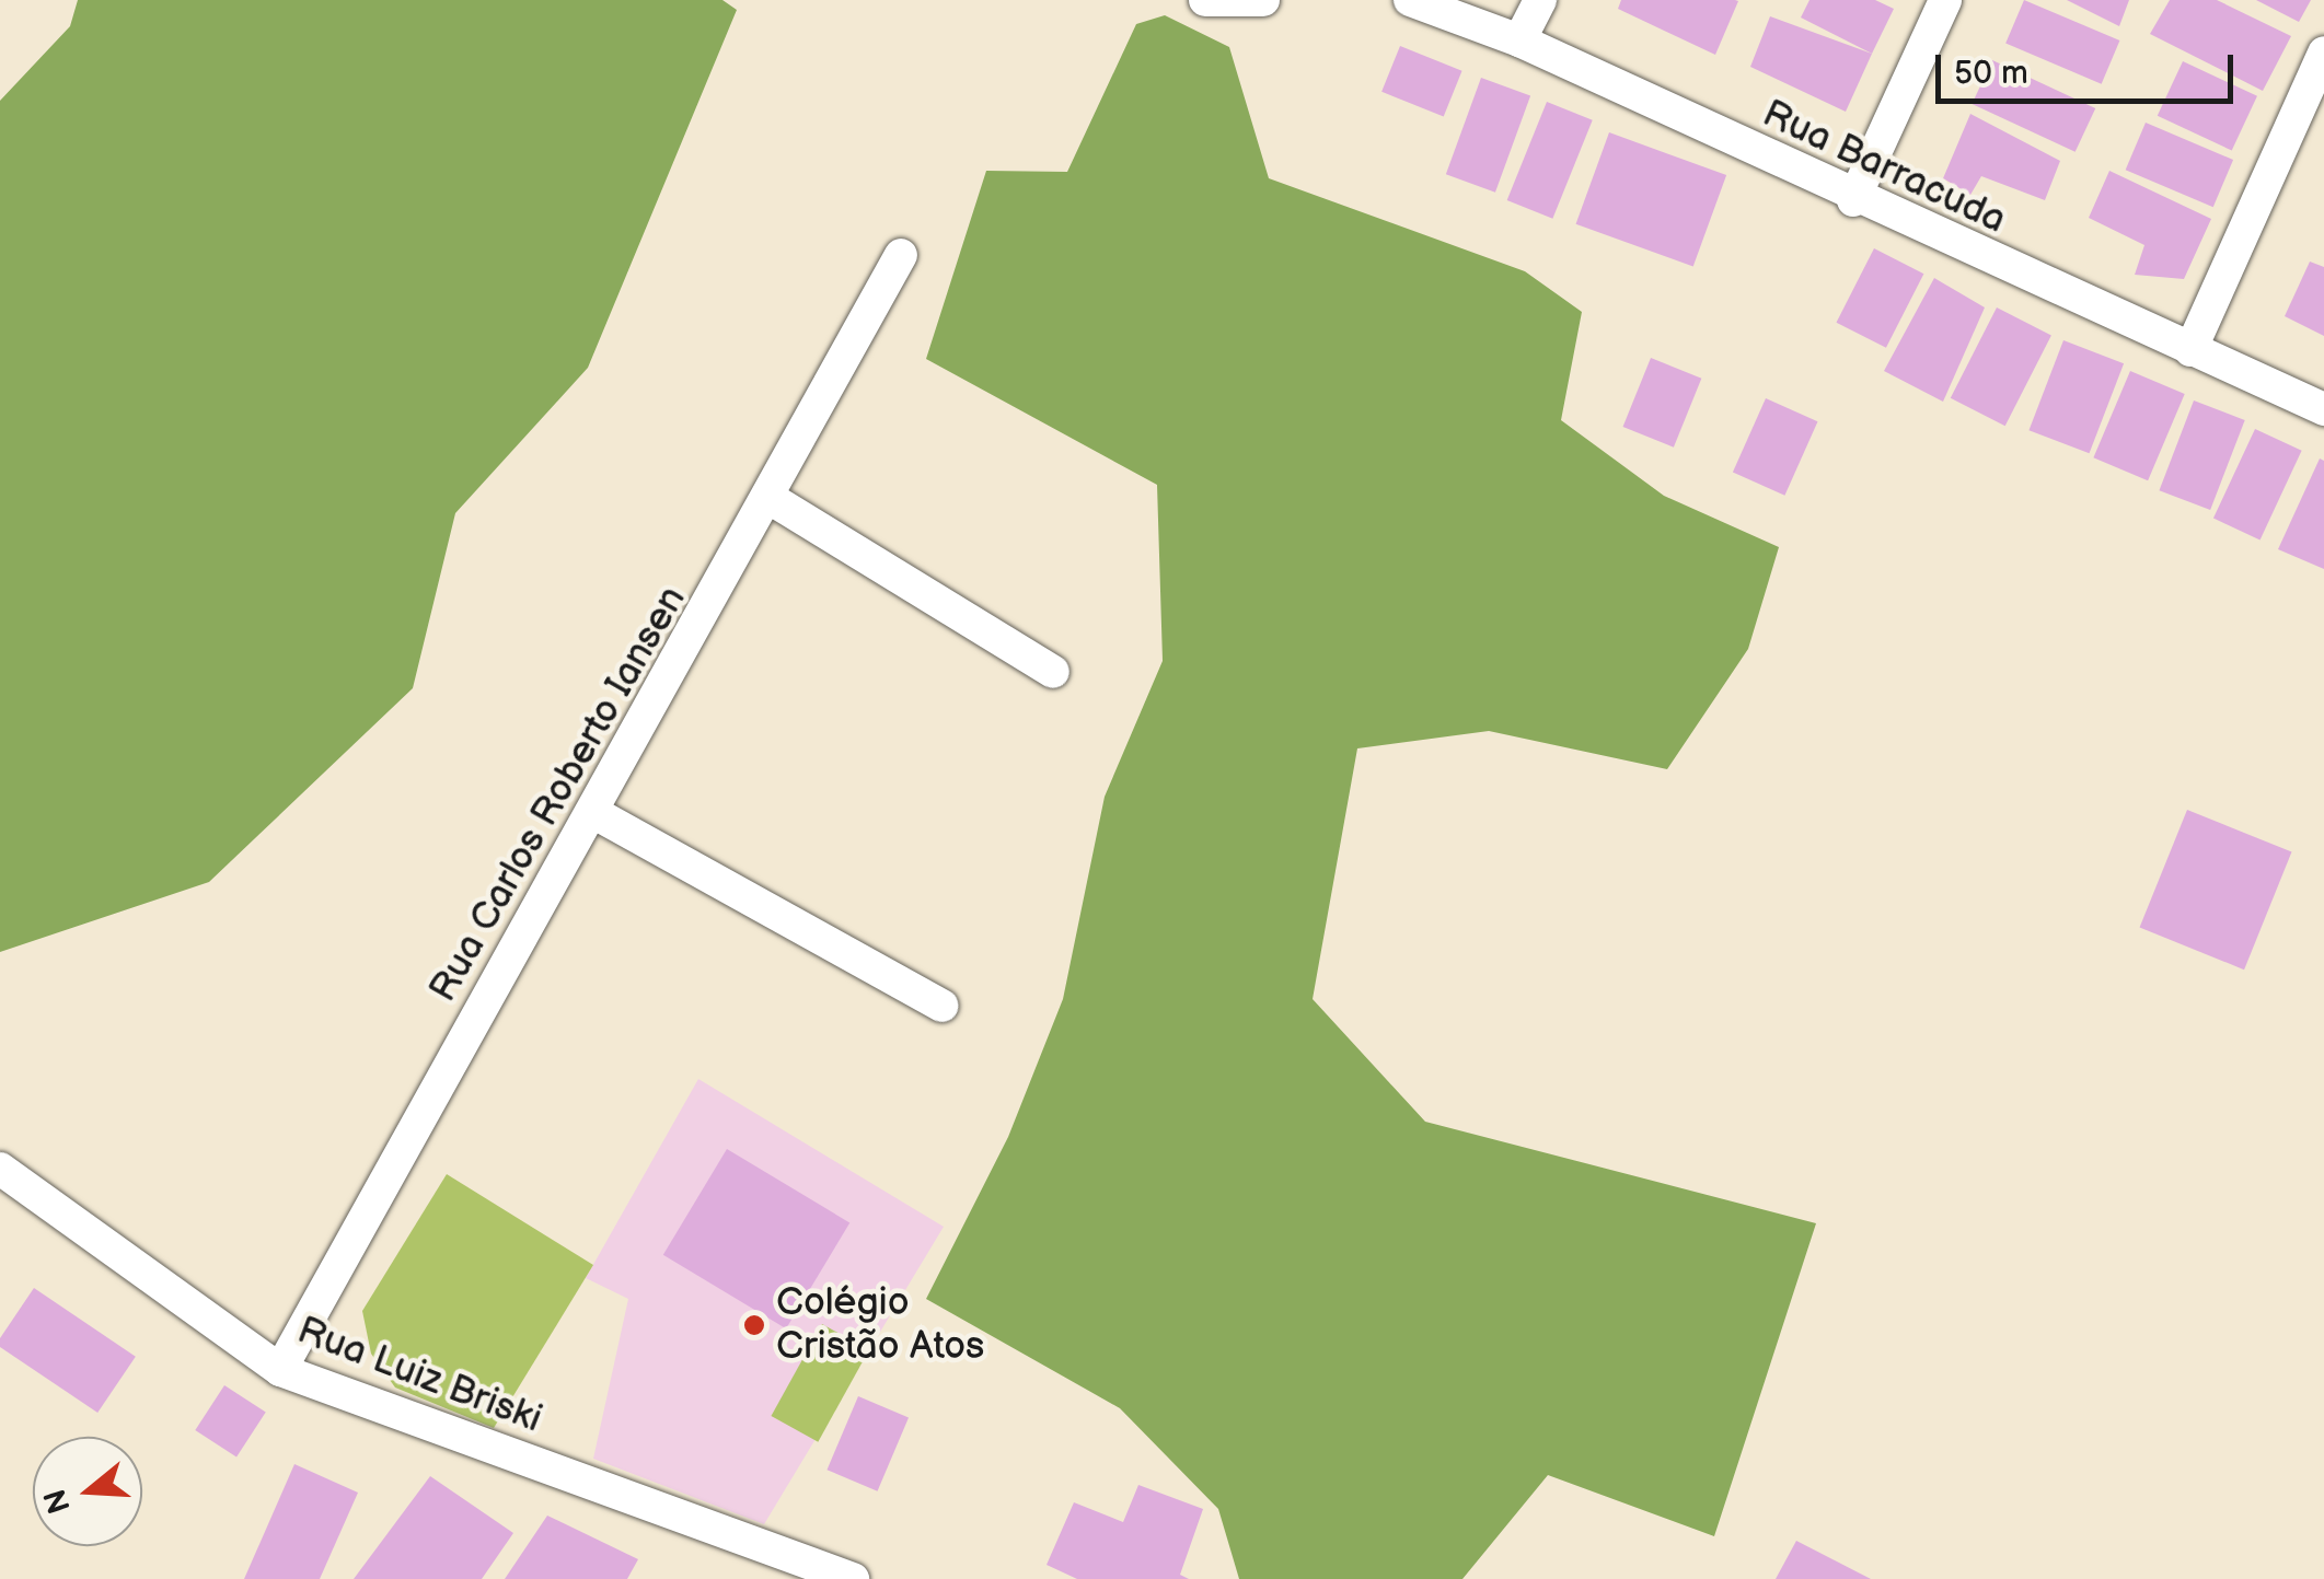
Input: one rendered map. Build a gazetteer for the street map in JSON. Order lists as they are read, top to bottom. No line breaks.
{"streets":{"street":["Rua Barracuda","Rua Carlos Roberto Iansen","Rua Luiz Briski"]},"crossings":[["Rua Carlos Roberto Iansen","Rua Luiz Briski"]],"places":["Colégio Cristão Atos"],"scale_bar":"50 m","north":"left"}
